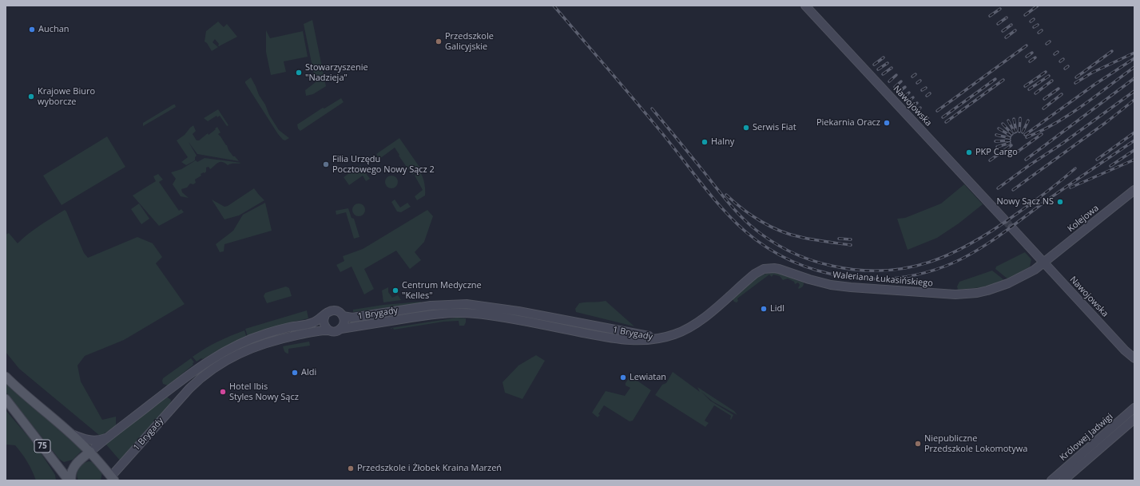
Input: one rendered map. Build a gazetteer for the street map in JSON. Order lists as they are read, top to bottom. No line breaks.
{"streets":{"main road":["75"],"street":["Nawojowska","Kolejowa","Waleriana Łukasińskiego","1 Brygady","Królowej Jadwigi"]},"crossings":[["Nawojowska","Kolejowa"],["Nawojowska","Waleriana Łukasińskiego"],["Kolejowa","Waleriana Łukasińskiego"],["Waleriana Łukasińskiego","1 Brygady"]],"places":["Auchan","Przedszkole Galicyjskie","Stowarzyszenie \"Nadzieja\"","Krajowe Biuro wyborcze","Piekarnia Oracz","Serwis Fiat","Halny","PKP Cargo","Filia Urzędu Pocztowego Nowy Sącz 2","Nowy Sącz NS","Centrum Medyczne \"Kelles\"","Lidl","Aldi","Lewiatan","Hotel Ibis Styles Nowy Sącz","Niepubliczne Przedszkole Lokomotywa","Przedszkole i Żłobek Kraina Marzeń"]}
